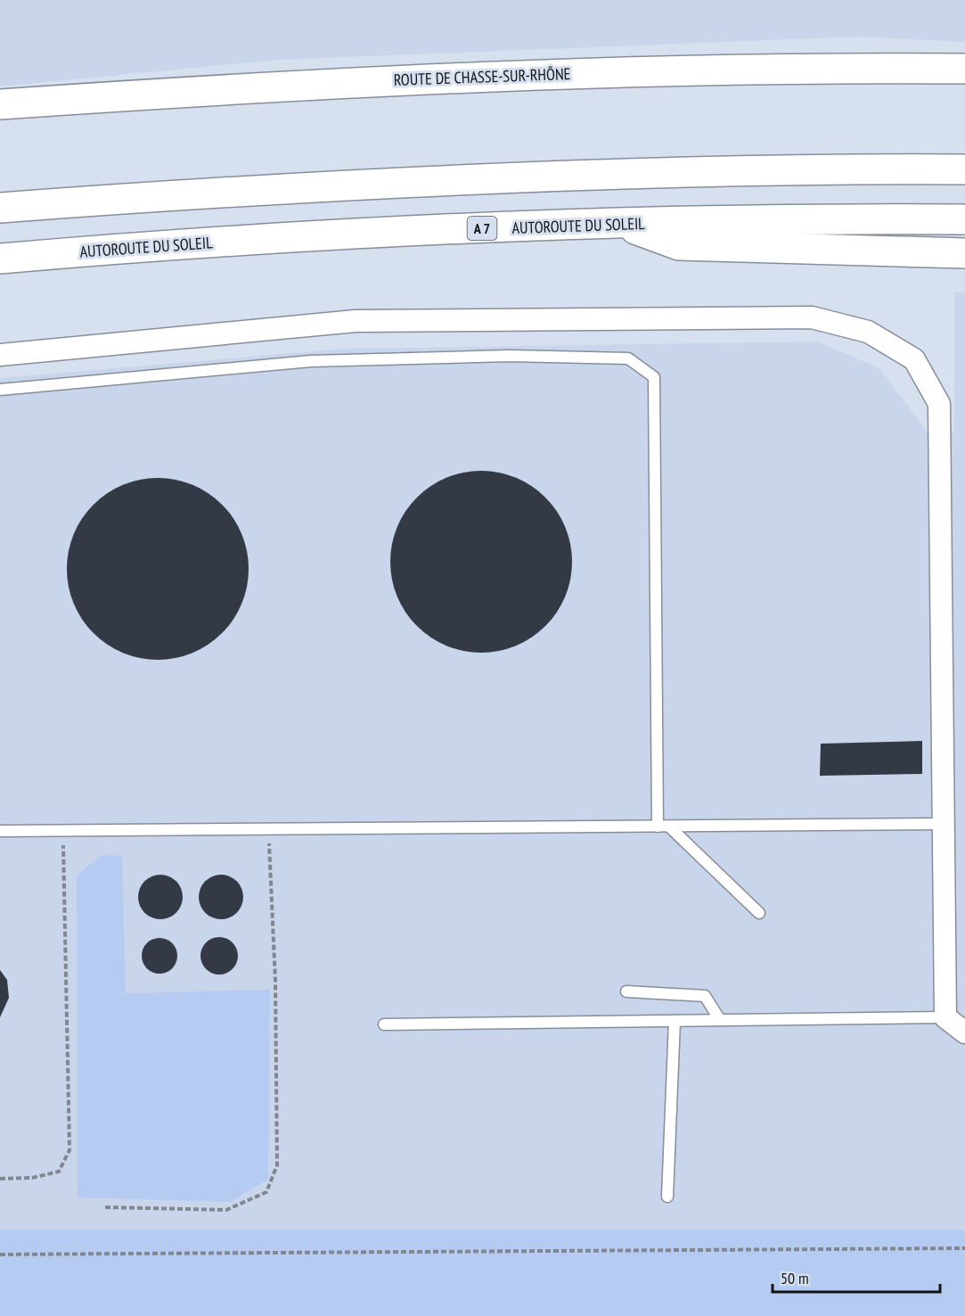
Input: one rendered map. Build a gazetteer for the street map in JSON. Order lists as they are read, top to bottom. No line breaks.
{"streets":{"main road":["ROUTE DE CHASSE-SUR-RHÔNE","AUTOROUTE DU SOLEIL","A 7"]},"scale_bar":"50 m"}
